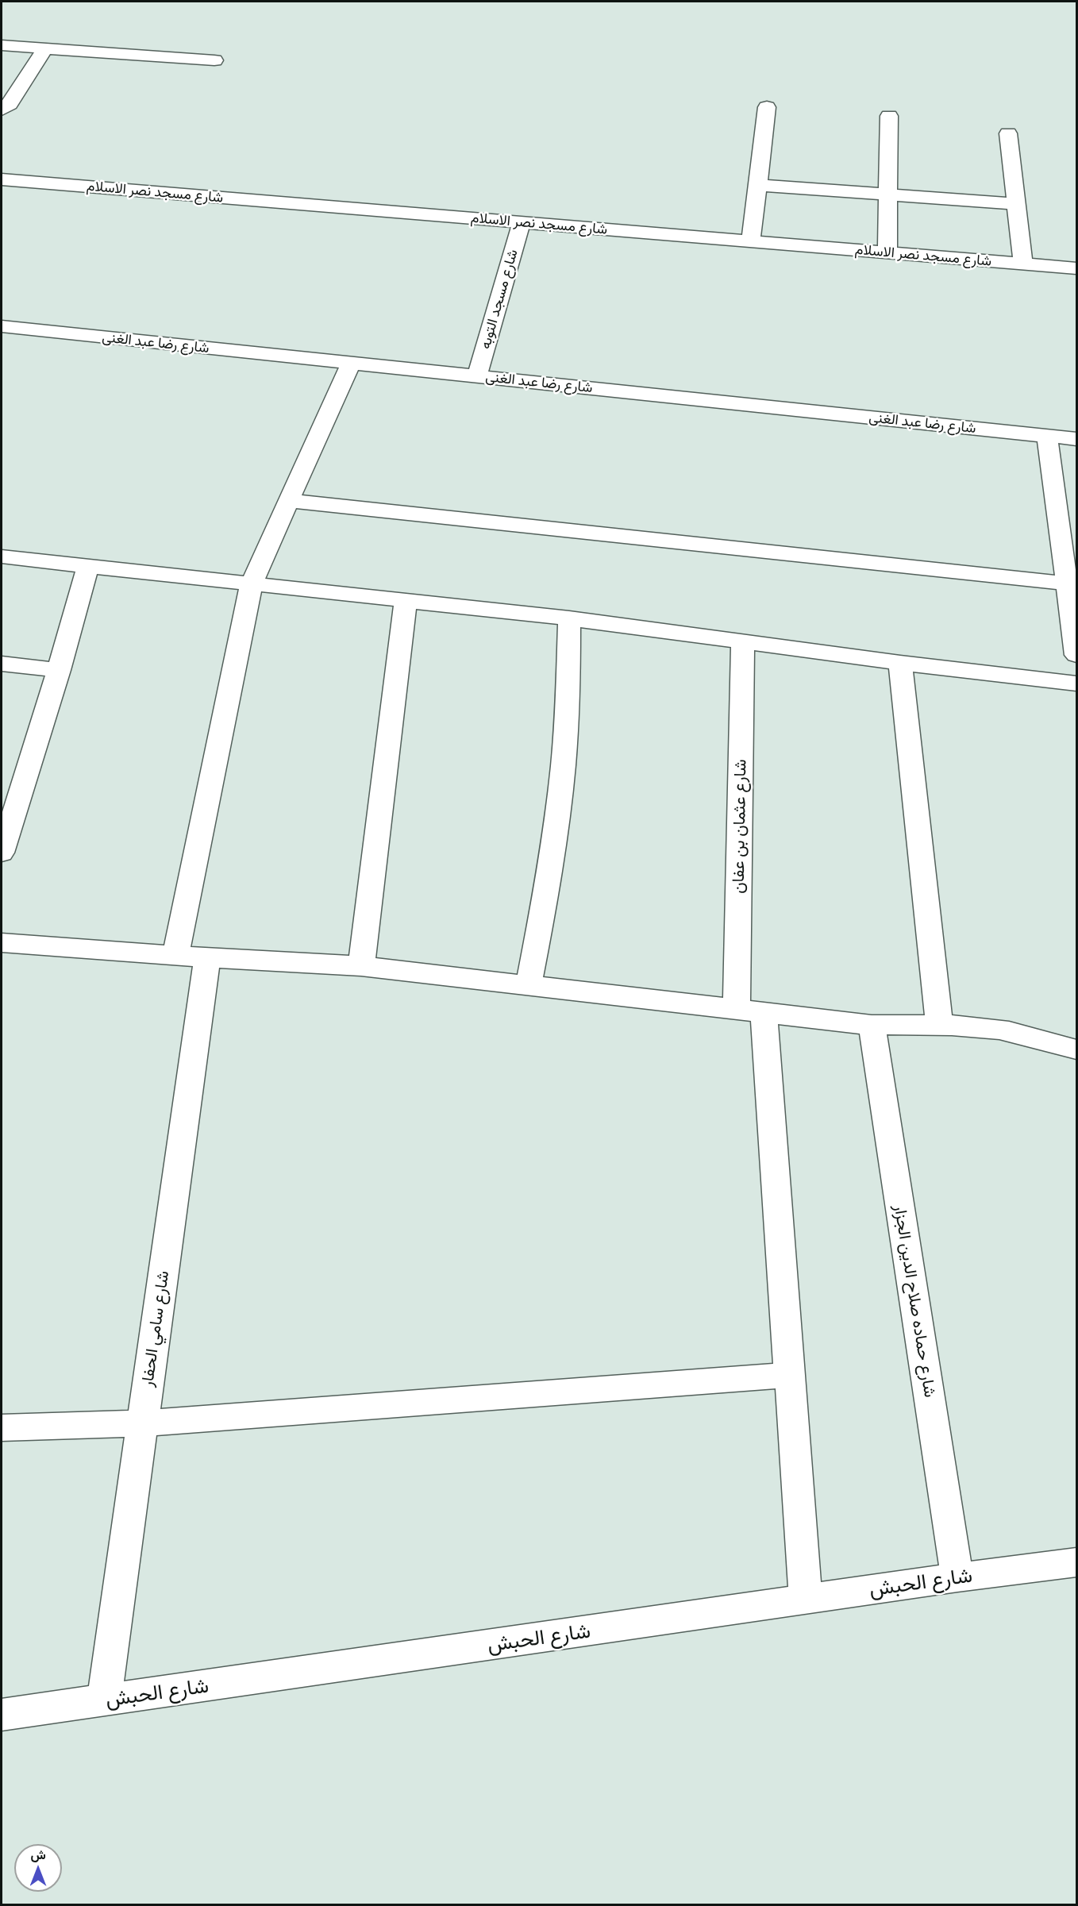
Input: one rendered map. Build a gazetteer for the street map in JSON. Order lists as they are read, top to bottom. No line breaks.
{"streets":{"street":["شارع مسجد نصر الاسلام","شارع مسجد التوبه","شارع رضا عبد الغنى","شارع عثمان بن عفان","شارع حماده صلاح الدين الجزار","شارع سامي الحفار","شارع الحبش"]},"crossings":[["شارع مسجد نصر الاسلام","شارع مسجد التوبه"],["شارع مسجد التوبه","شارع رضا عبد الغنى"],["شارع عثمان بن عفان","شارع الحبش"],["شارع حماده صلاح الدين الجزار","شارع الحبش"],["شارع سامي الحفار","شارع الحبش"]],"north":"top"}
